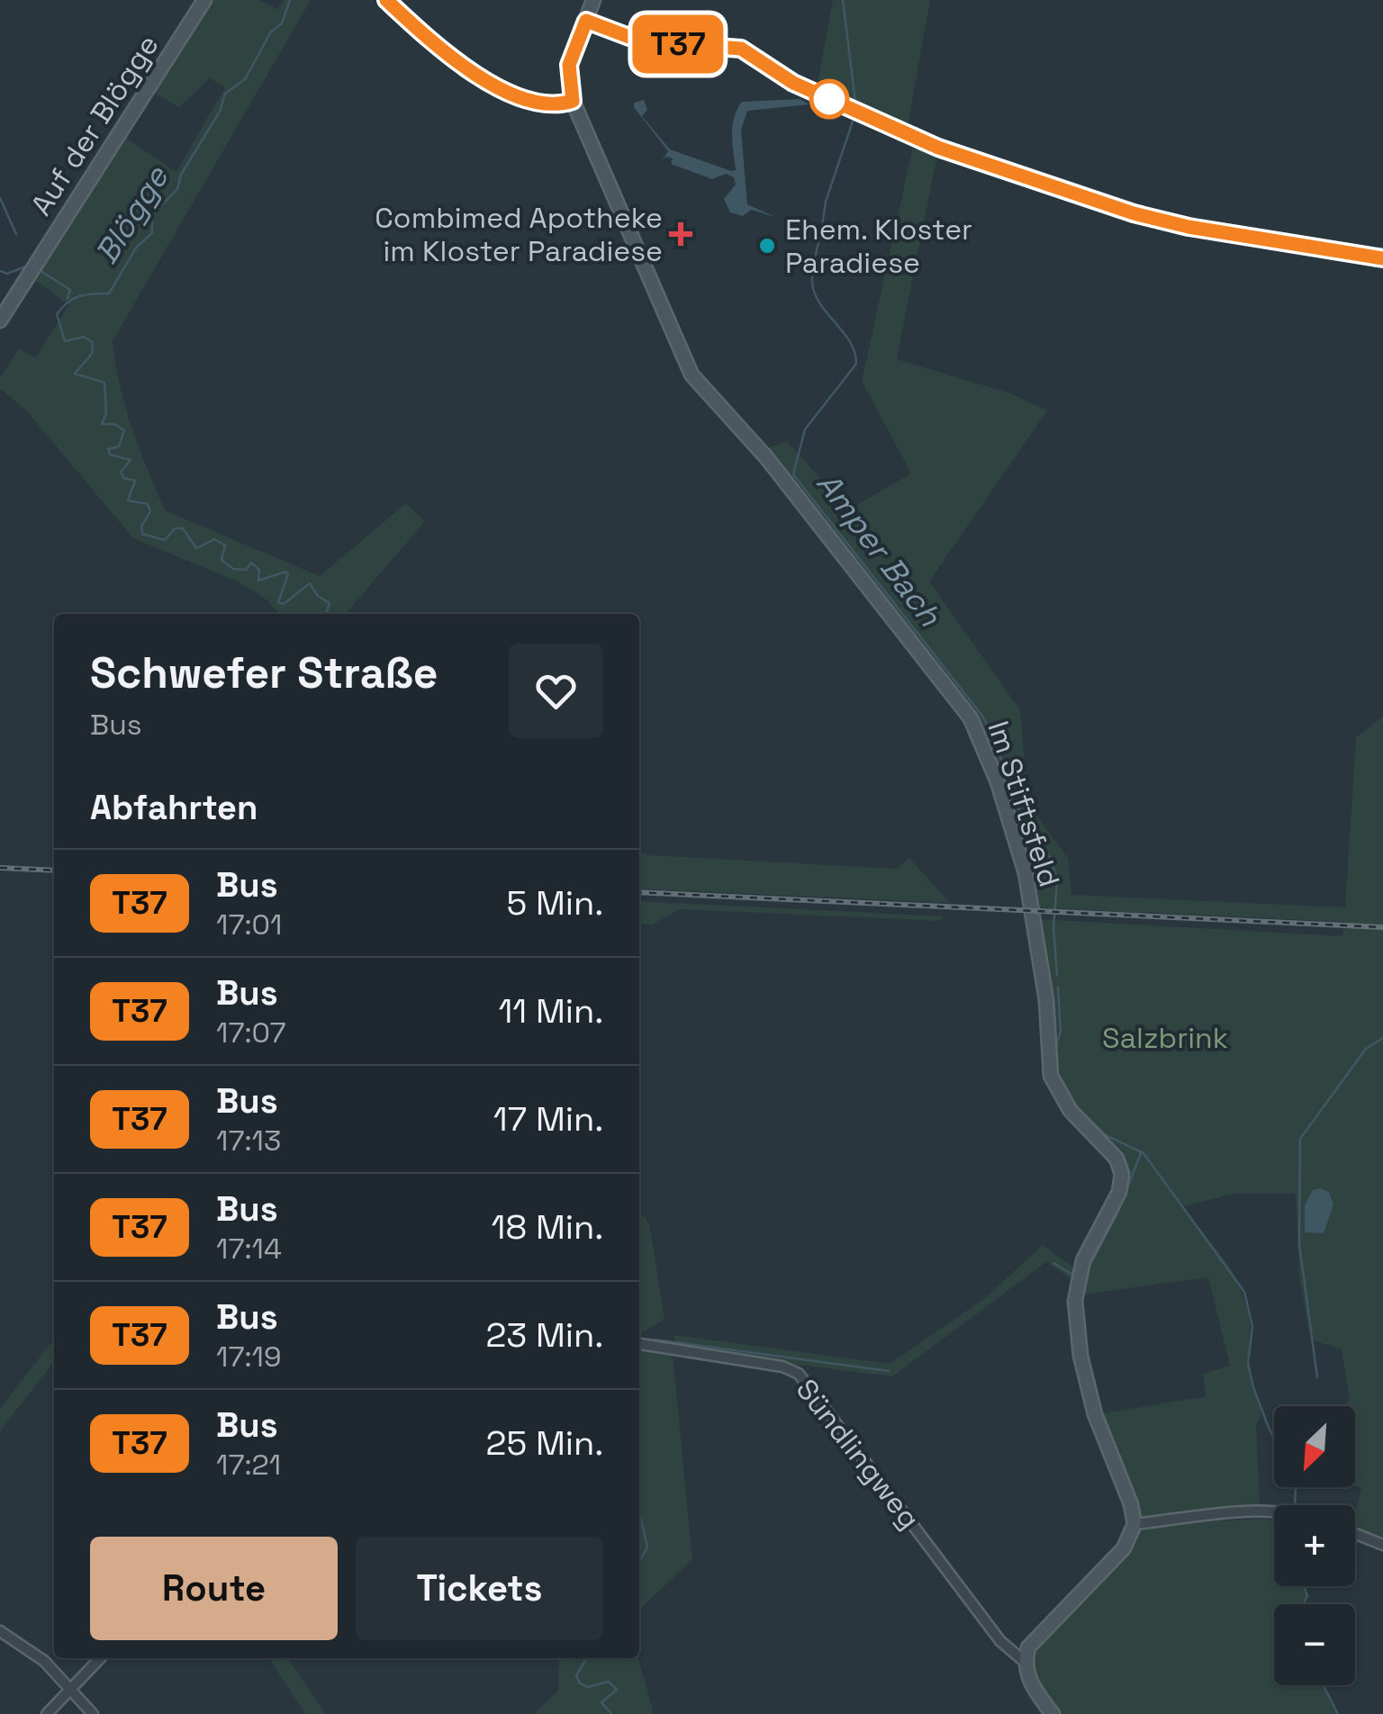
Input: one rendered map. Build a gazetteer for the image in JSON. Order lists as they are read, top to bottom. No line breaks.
{"streets":{"street":["Auf der Blögge","Im Stiftsfeld","Sündlingweg"]},"water":["Blögge","Amper Bach"],"parks":["Salzbrink"],"places":{"health":["Combimed Apotheke im Kloster Paradiese"],"other":["Ehem. Kloster Paradiese"]},"lines":["bus line T37"],"north":"bottom left","page":{"on_map":"T37","heading":[["Schwefer Straße","Bus"],"Abfahrten"],"list":[{"mark":"T37","name":"Bus","note":"17:01","value":"5 Min."},{"mark":"T37","name":"Bus","note":"17:07","value":"11 Min."},{"mark":"T37","name":"Bus","note":"17:13","value":"17 Min."},{"mark":"T37","name":"Bus","note":"17:14","value":"18 Min."},{"mark":"T37","name":"Bus","note":"17:19","value":"23 Min."},{"mark":"T37","name":"Bus","note":"17:21","value":"25 Min."}],"map_buttons":["+","−"],"buttons":["Route","Tickets"]}}
